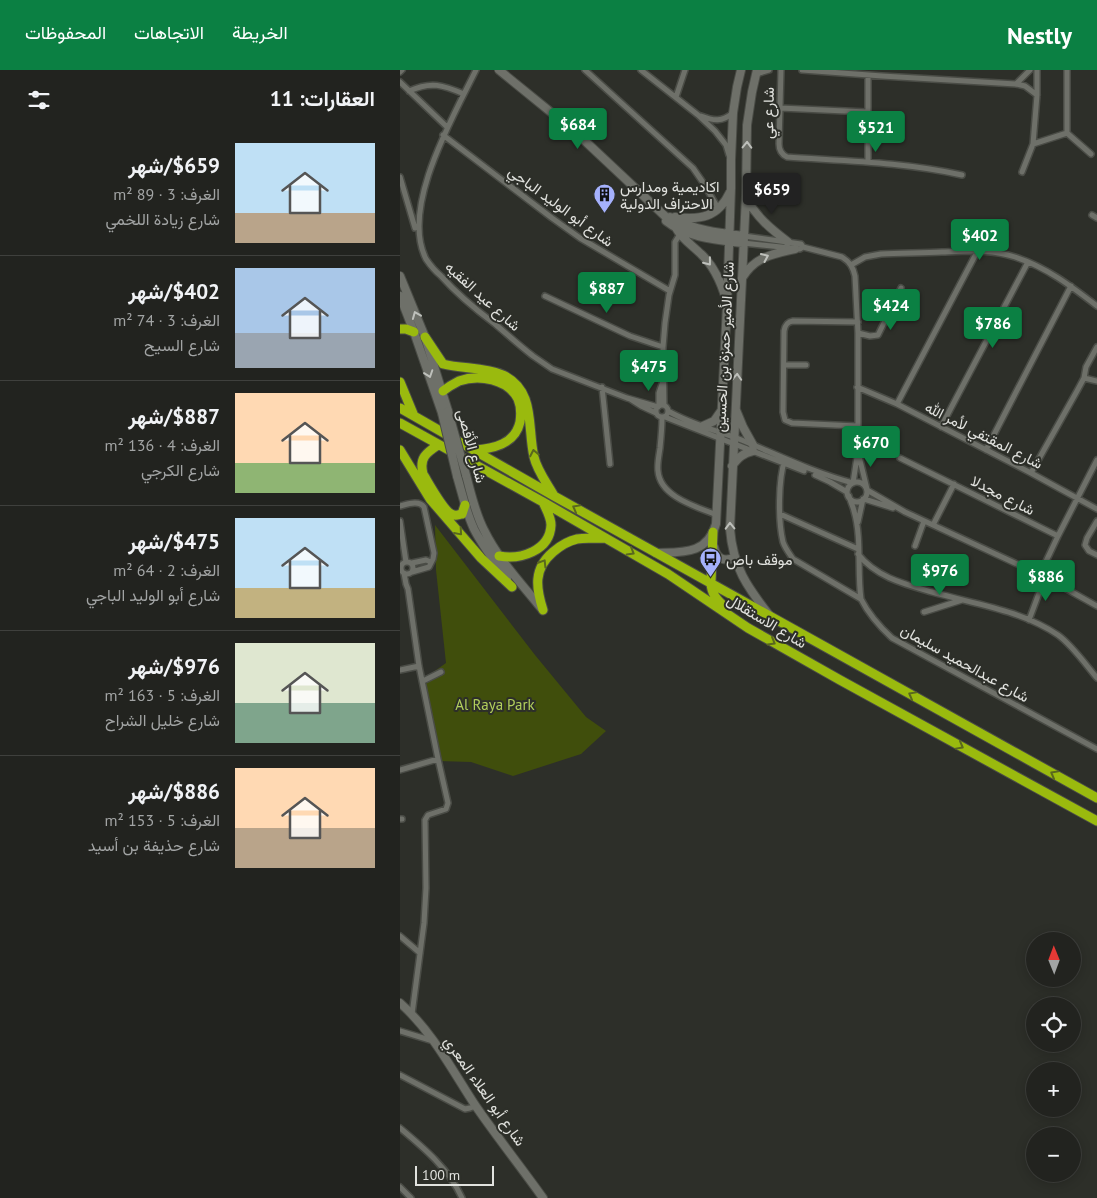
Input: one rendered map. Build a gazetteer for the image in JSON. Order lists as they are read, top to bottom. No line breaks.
{"streets":{"highway":["شارع الاستقلال"],"main road":["شارع الأمير حمزة بن الحسين","شارع الأقصى","شارع أبو العلاء المعري"],"street":["شارع عي","شارع أبو الوليد الباجي","شارع عيد الفقيه","شارع المقتفي لأمر الله","شارع مجدلا","شارع عبدالحميد سليمان"]},"crossings":[["شارع أبو الوليد الباجي","شارع عيد الفقيه"],["شارع الأمير حمزة بن الحسين","شارع الاستقلال"]],"parks":["Al Raya Park"],"places":{"building":["اكاديمية ومدارس الاحتراف الدولية"],"bus stop":["موقف باص"]},"scale_bar":"100 m","north":"top","page":{"header":"Nestly","nav":["الخريطة","الاتجاهات","المحفوظات"],"heading":"العقارات: 11","price":["$684","$521","$659","$402","$887","$424","$786","$475","$670","$976","$886"],"list":[{"name":"$659/شهر","note":"الغرف: 3 · 89 m² · شارع زيادة اللخمي"},{"name":"$402/شهر","note":"الغرف: 3 · 74 m² · شارع السيح"},{"name":"$887/شهر","note":"الغرف: 4 · 136 m² · شارع الكرجي"},{"name":"$475/شهر","note":"الغرف: 2 · 64 m² · شارع أبو الوليد الباجي"},{"name":"$976/شهر","note":"الغرف: 5 · 163 m² · شارع خليل الشراح"},{"name":"$886/شهر","note":"الغرف: 5 · 153 m² · شارع حذيفة بن أسيد"}],"map_buttons":["+","−"],"scale":"100 m"}}
